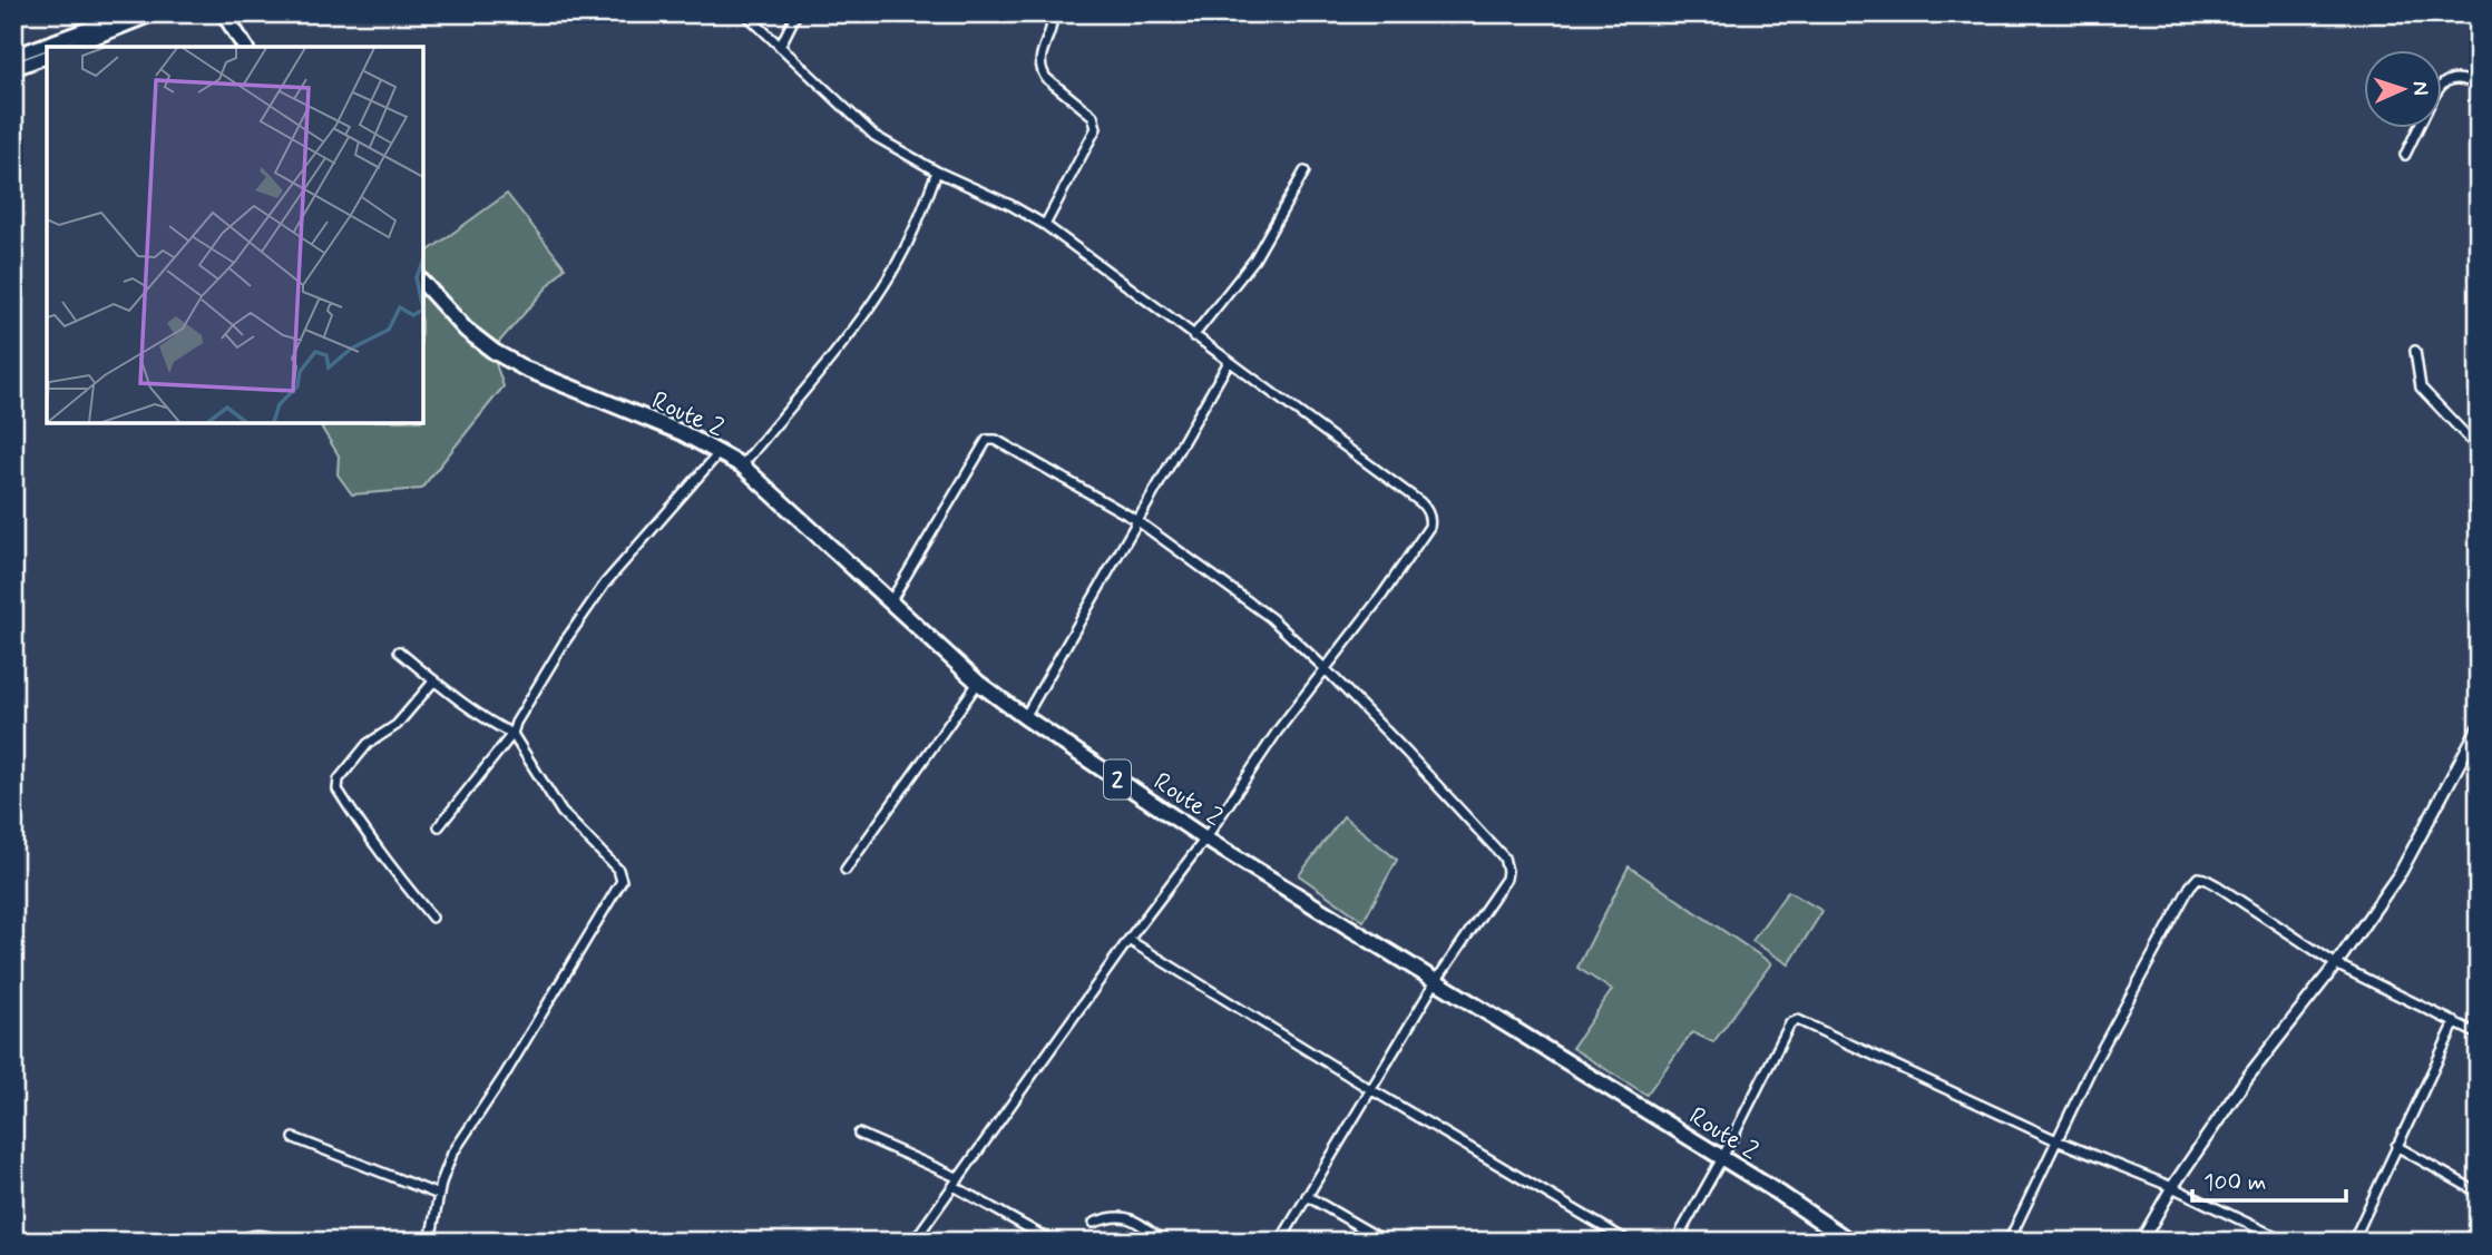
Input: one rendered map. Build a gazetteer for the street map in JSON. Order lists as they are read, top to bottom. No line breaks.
{"streets":{"highway":["Route 2","2"]},"scale_bar":"100 m","north":"right"}
